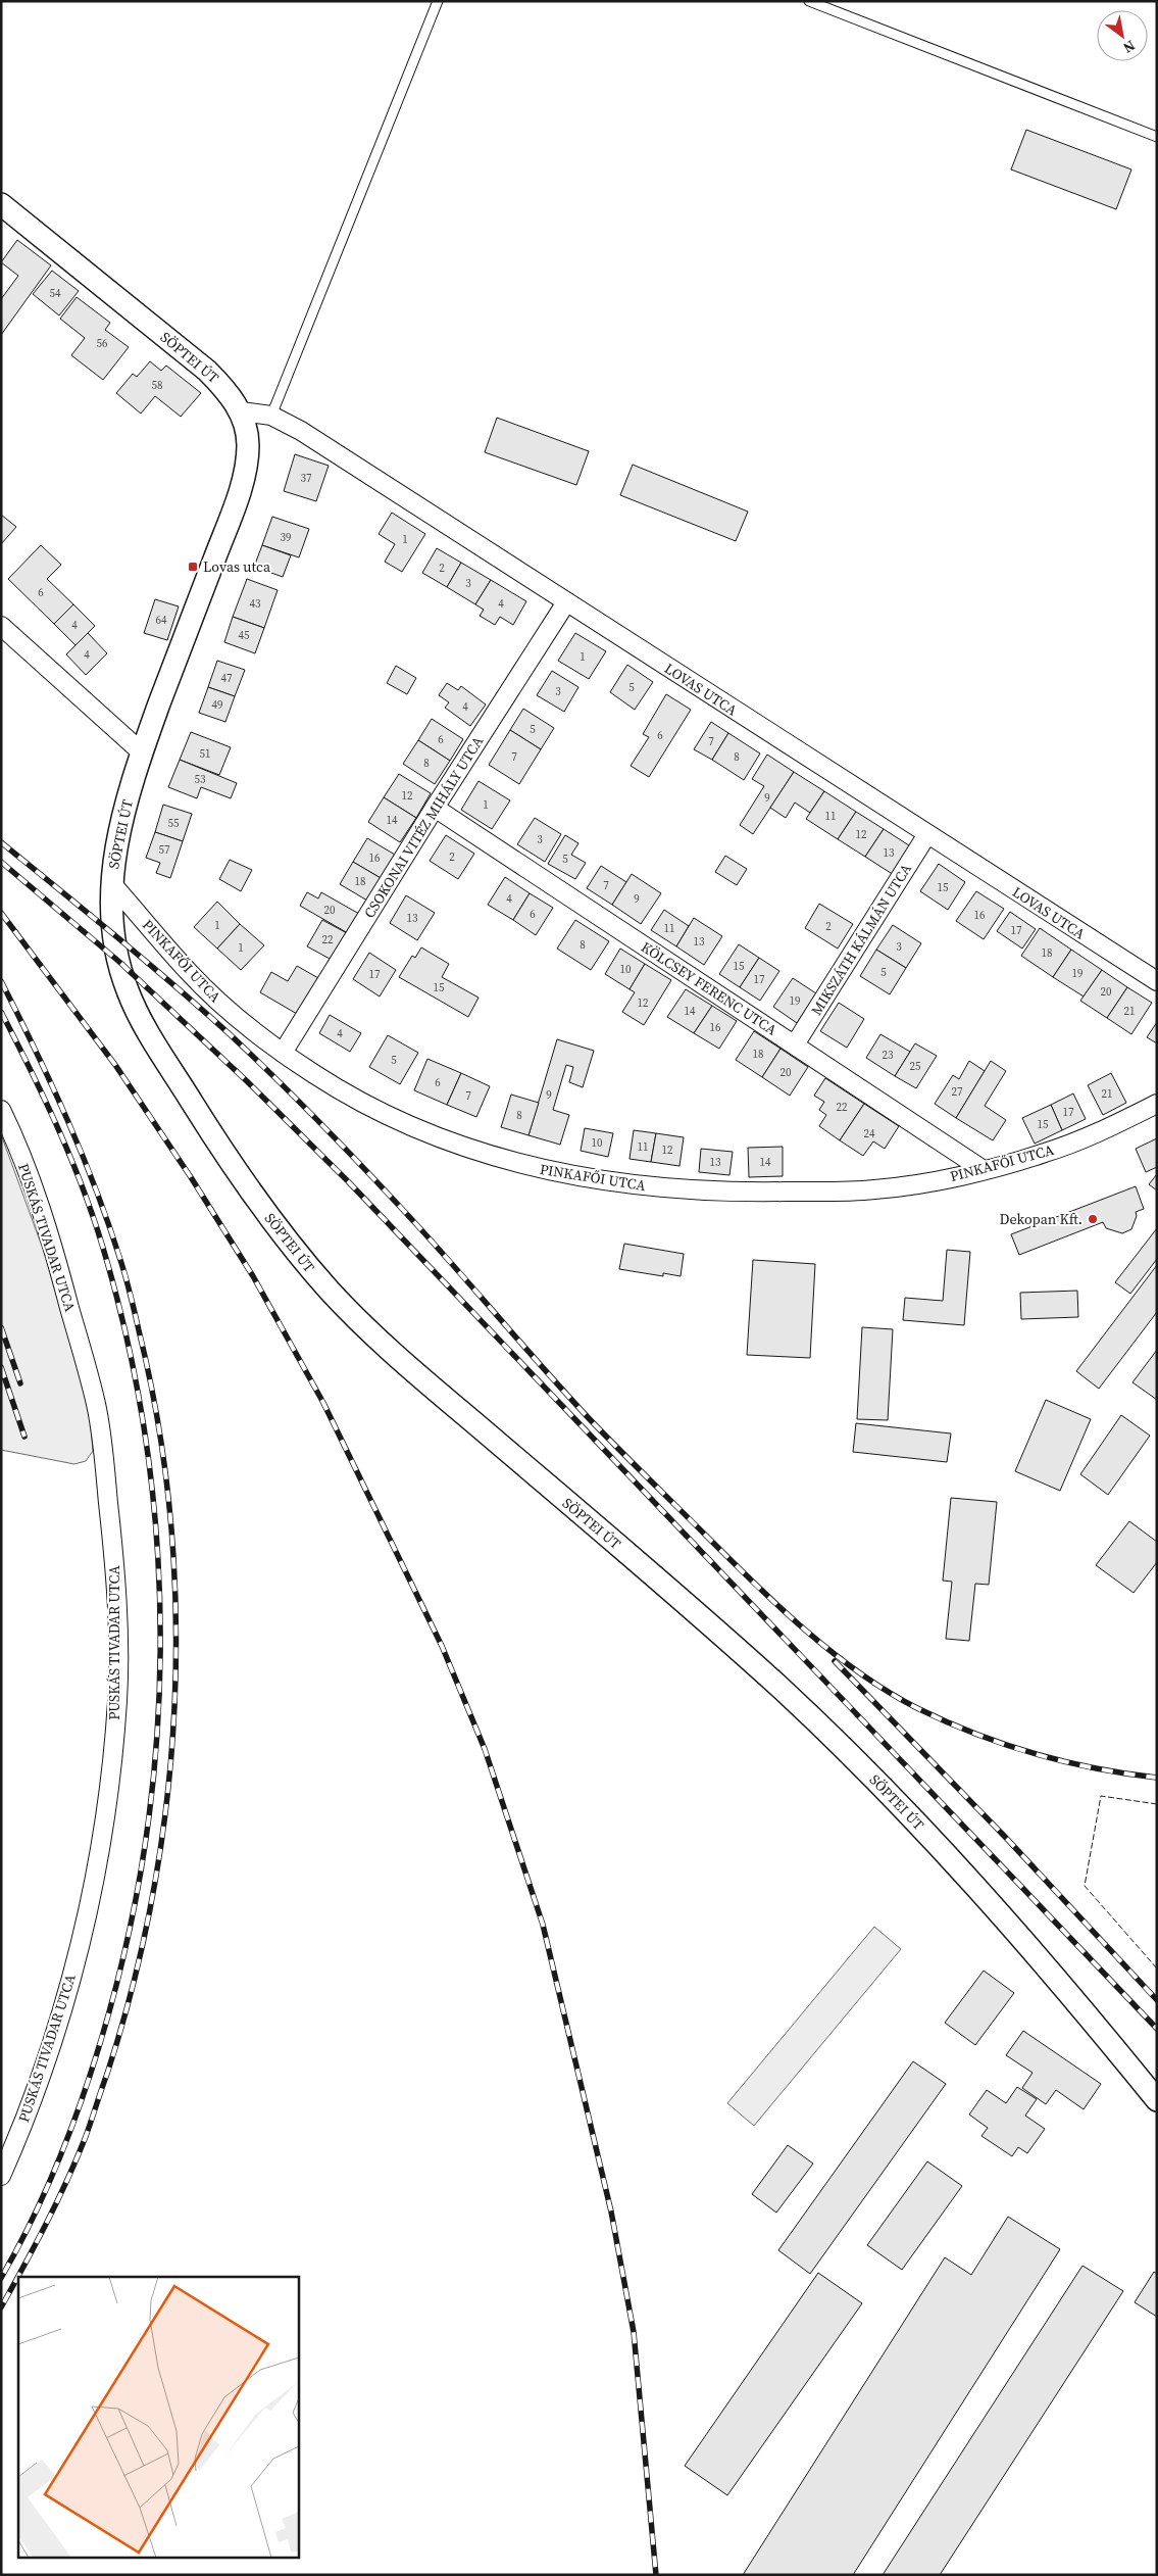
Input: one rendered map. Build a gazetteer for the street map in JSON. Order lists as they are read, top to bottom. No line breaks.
{"streets":{"street":["SÖPTEI ÚT","LOVAS UTCA","CSOKONAI VITÉZ MIHÁLY UTCA","MIKSZÁTH KÁLMÁN UTCA","PINKAFŐI UTCA","KÖLCSEY FERENC UTCA","PUSKÁS TIVADAR UTCA"]},"crossings":[["SÖPTEI ÚT","LOVAS UTCA"],["SÖPTEI ÚT","PINKAFŐI UTCA"],["LOVAS UTCA","CSOKONAI VITÉZ MIHÁLY UTCA"],["LOVAS UTCA","MIKSZÁTH KÁLMÁN UTCA"],["CSOKONAI VITÉZ MIHÁLY UTCA","PINKAFŐI UTCA"],["CSOKONAI VITÉZ MIHÁLY UTCA","KÖLCSEY FERENC UTCA"],["MIKSZÁTH KÁLMÁN UTCA","KÖLCSEY FERENC UTCA"],["PINKAFŐI UTCA","KÖLCSEY FERENC UTCA"]],"places":{"transit":["Lovas utca"],"other":["Dekopan Kft."]},"house_numbers":["54","56","58","37","39","1","2","3","6","43","4","64","4","45","4","1","47","5","3","49","4","5","6","6","7","51","7","8","8","53","12","9","1","11","14","55","12","3","57","13","2","16","5","18","7","15","4","9","20","6","16","13","1","2","11","17","22","13","8","3","1","18","15","10","5","19","17","17","15","20","19","12","14","21","16","4","18","23","5","25","20","6","27","21","9","7","22","17","8","15","24","10","11","12","13","14"],"north":"bottom right"}
